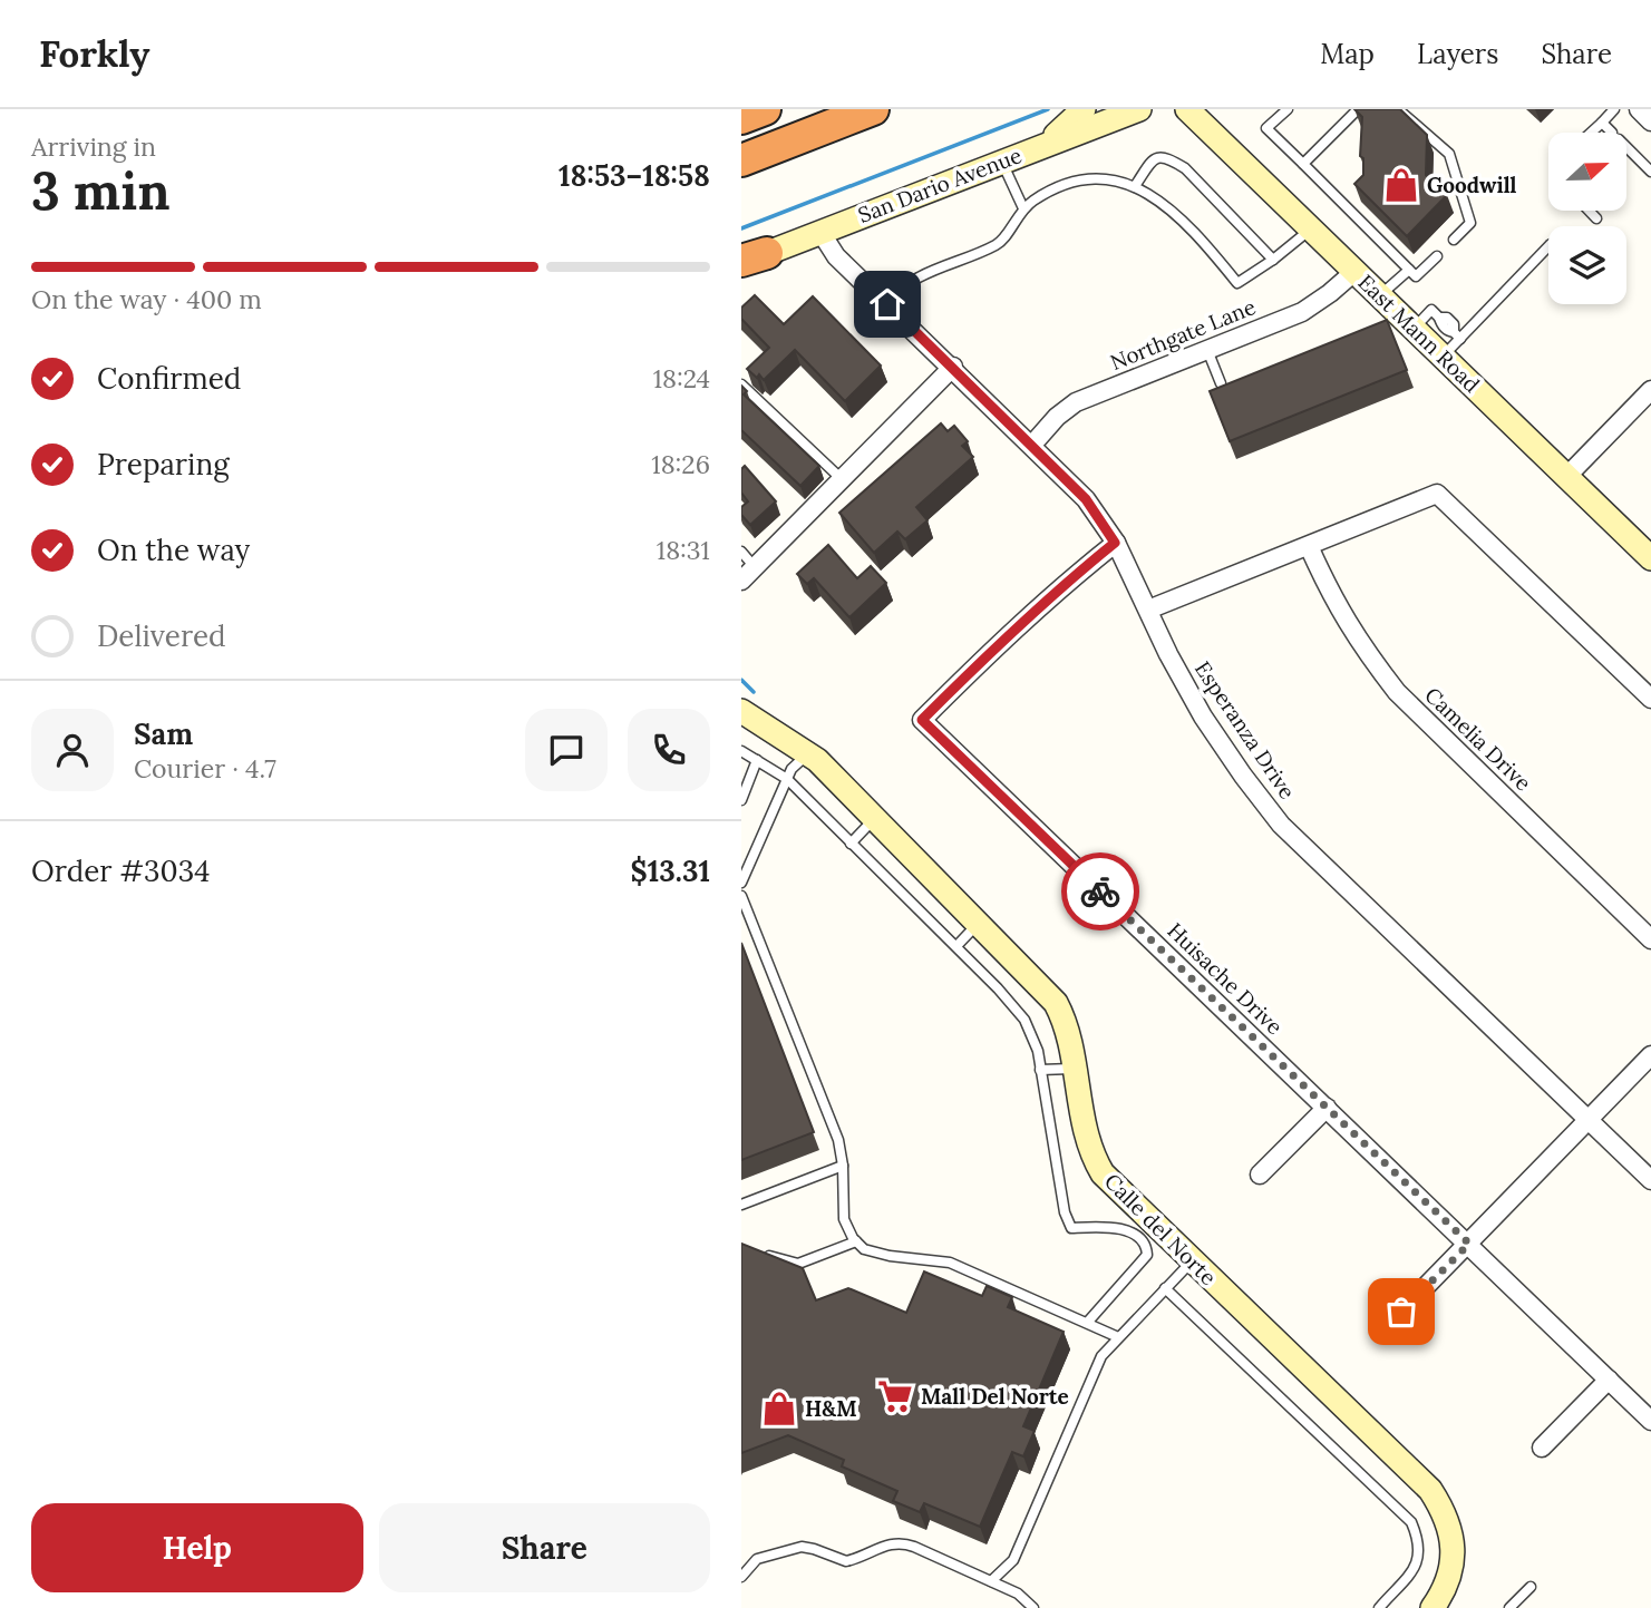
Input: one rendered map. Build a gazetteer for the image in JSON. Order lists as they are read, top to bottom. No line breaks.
{"streets":{"street":["San Dario Avenue","East Mann Road","Northgate Lane","Esperanza Drive","Camelia Drive","Huisache Drive","Calle del Norte"]},"crossings":[["San Dario Avenue","Esperanza Drive"],["East Mann Road","Northgate Lane"],["Northgate Lane","Esperanza Drive"],["Esperanza Drive","Huisache Drive"]],"places":{"shop":["Goodwill","H&M"],"supermarket":["Mall Del Norte"]},"north":"right","page":{"header":"Forkly","nav":["Map","Layers","Share"],"heading":["3 min","Arriving in","18:53–18:58"],"panel":["Sam","Courier · 4.7","Order #3034","$13.31"],"bar":"On the way · 400 m","list":[["Confirmed","18:24"],["Preparing","18:26"],["On the way","18:31"],"Delivered"],"buttons":["Help","Share"]}}
